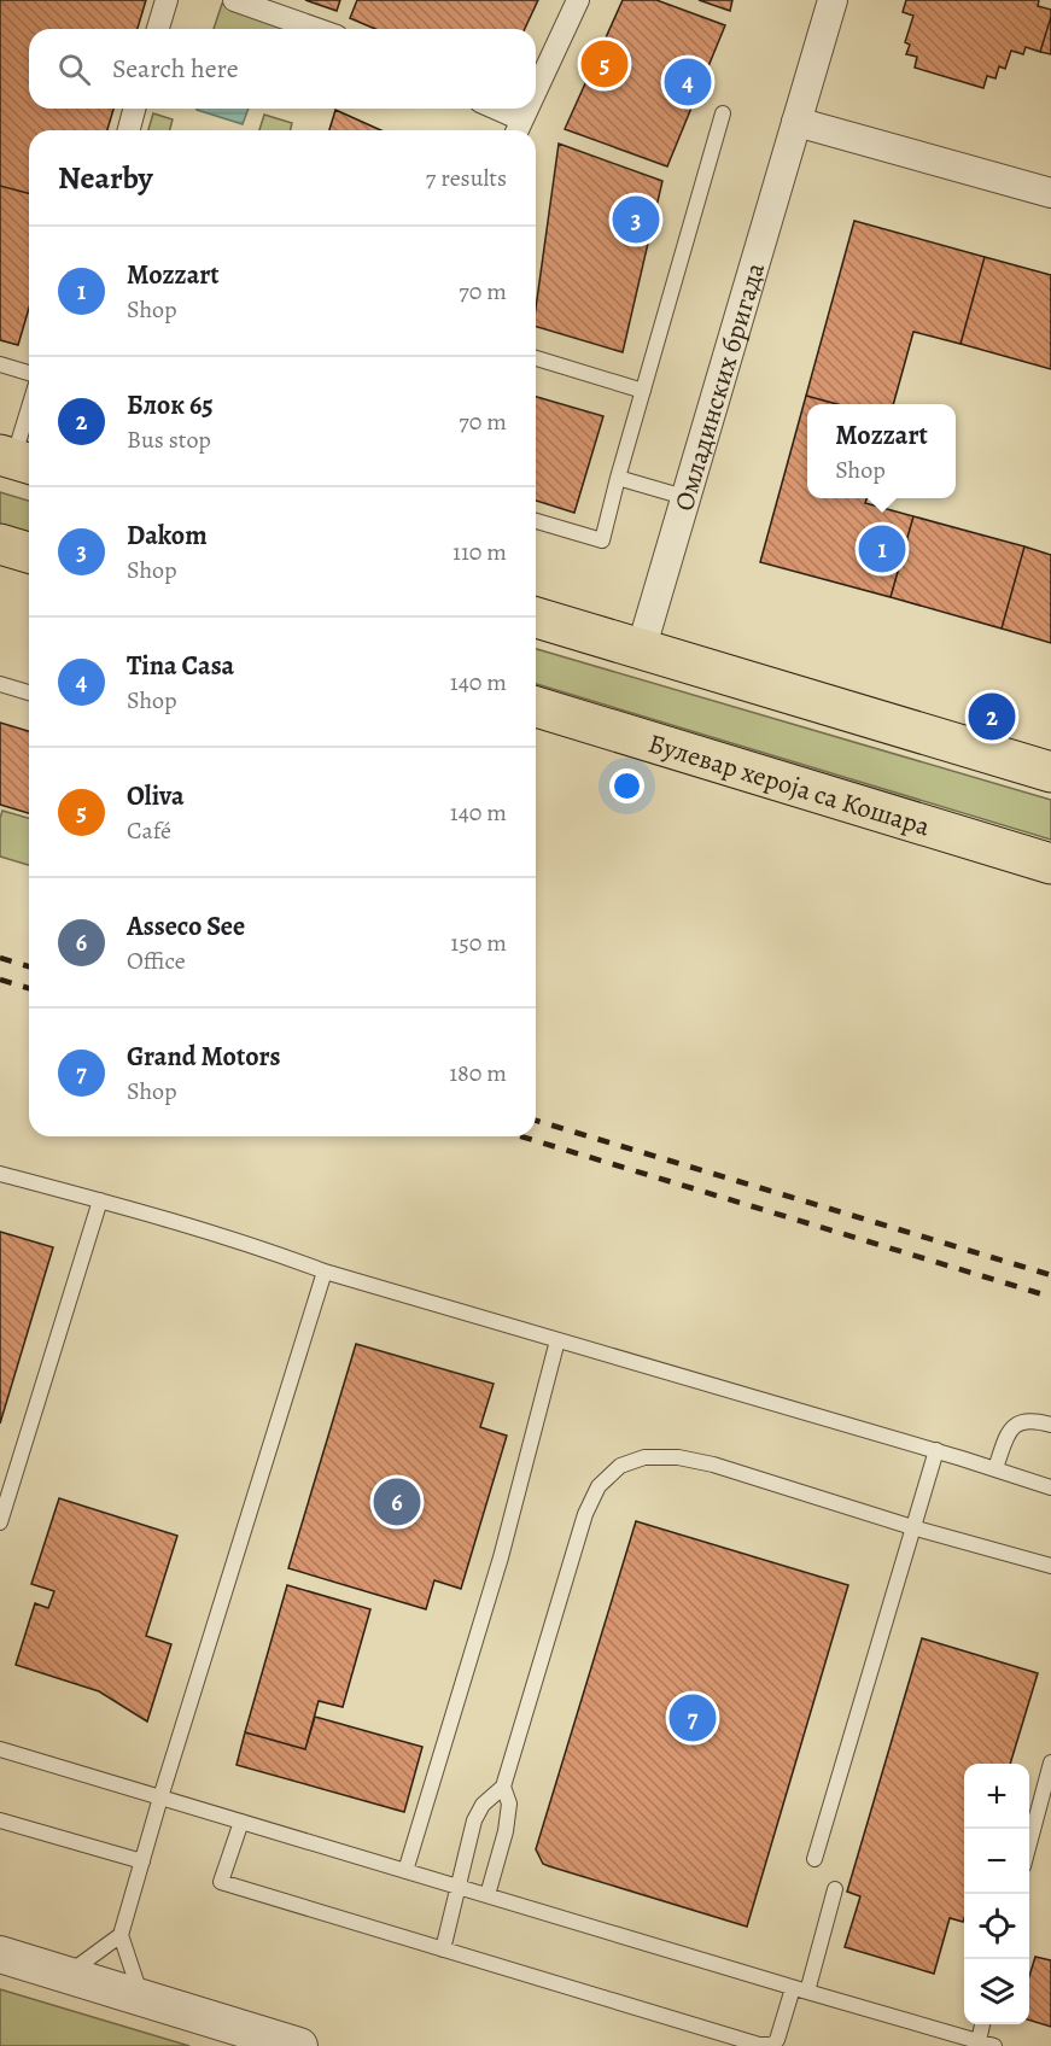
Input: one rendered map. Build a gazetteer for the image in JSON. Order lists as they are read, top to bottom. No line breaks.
{"streets":{"main road":["Булевар хероја са Кошара"],"street":["Омладинских бригада"]},"page":{"search":"Search here","pins":["5","4","3","1","2","6","7"],"heading":["Nearby","7 results"],"list":[{"mark":"1","name":"Mozzart","note":"Shop","value":"70 m"},{"mark":"2","name":"Блок 65","note":"Bus stop","value":"70 m"},{"mark":"3","name":"Dakom","note":"Shop","value":"110 m"},{"mark":"4","name":"Tina Casa","note":"Shop","value":"140 m"},{"mark":"5","name":"Oliva","note":"Café","value":"140 m"},{"mark":"6","name":"Asseco See","note":"Office","value":"150 m"},{"mark":"7","name":"Grand Motors","note":"Shop","value":"180 m"}],"popup":["Mozzart","Shop"],"map_buttons":["+","−"]}}
